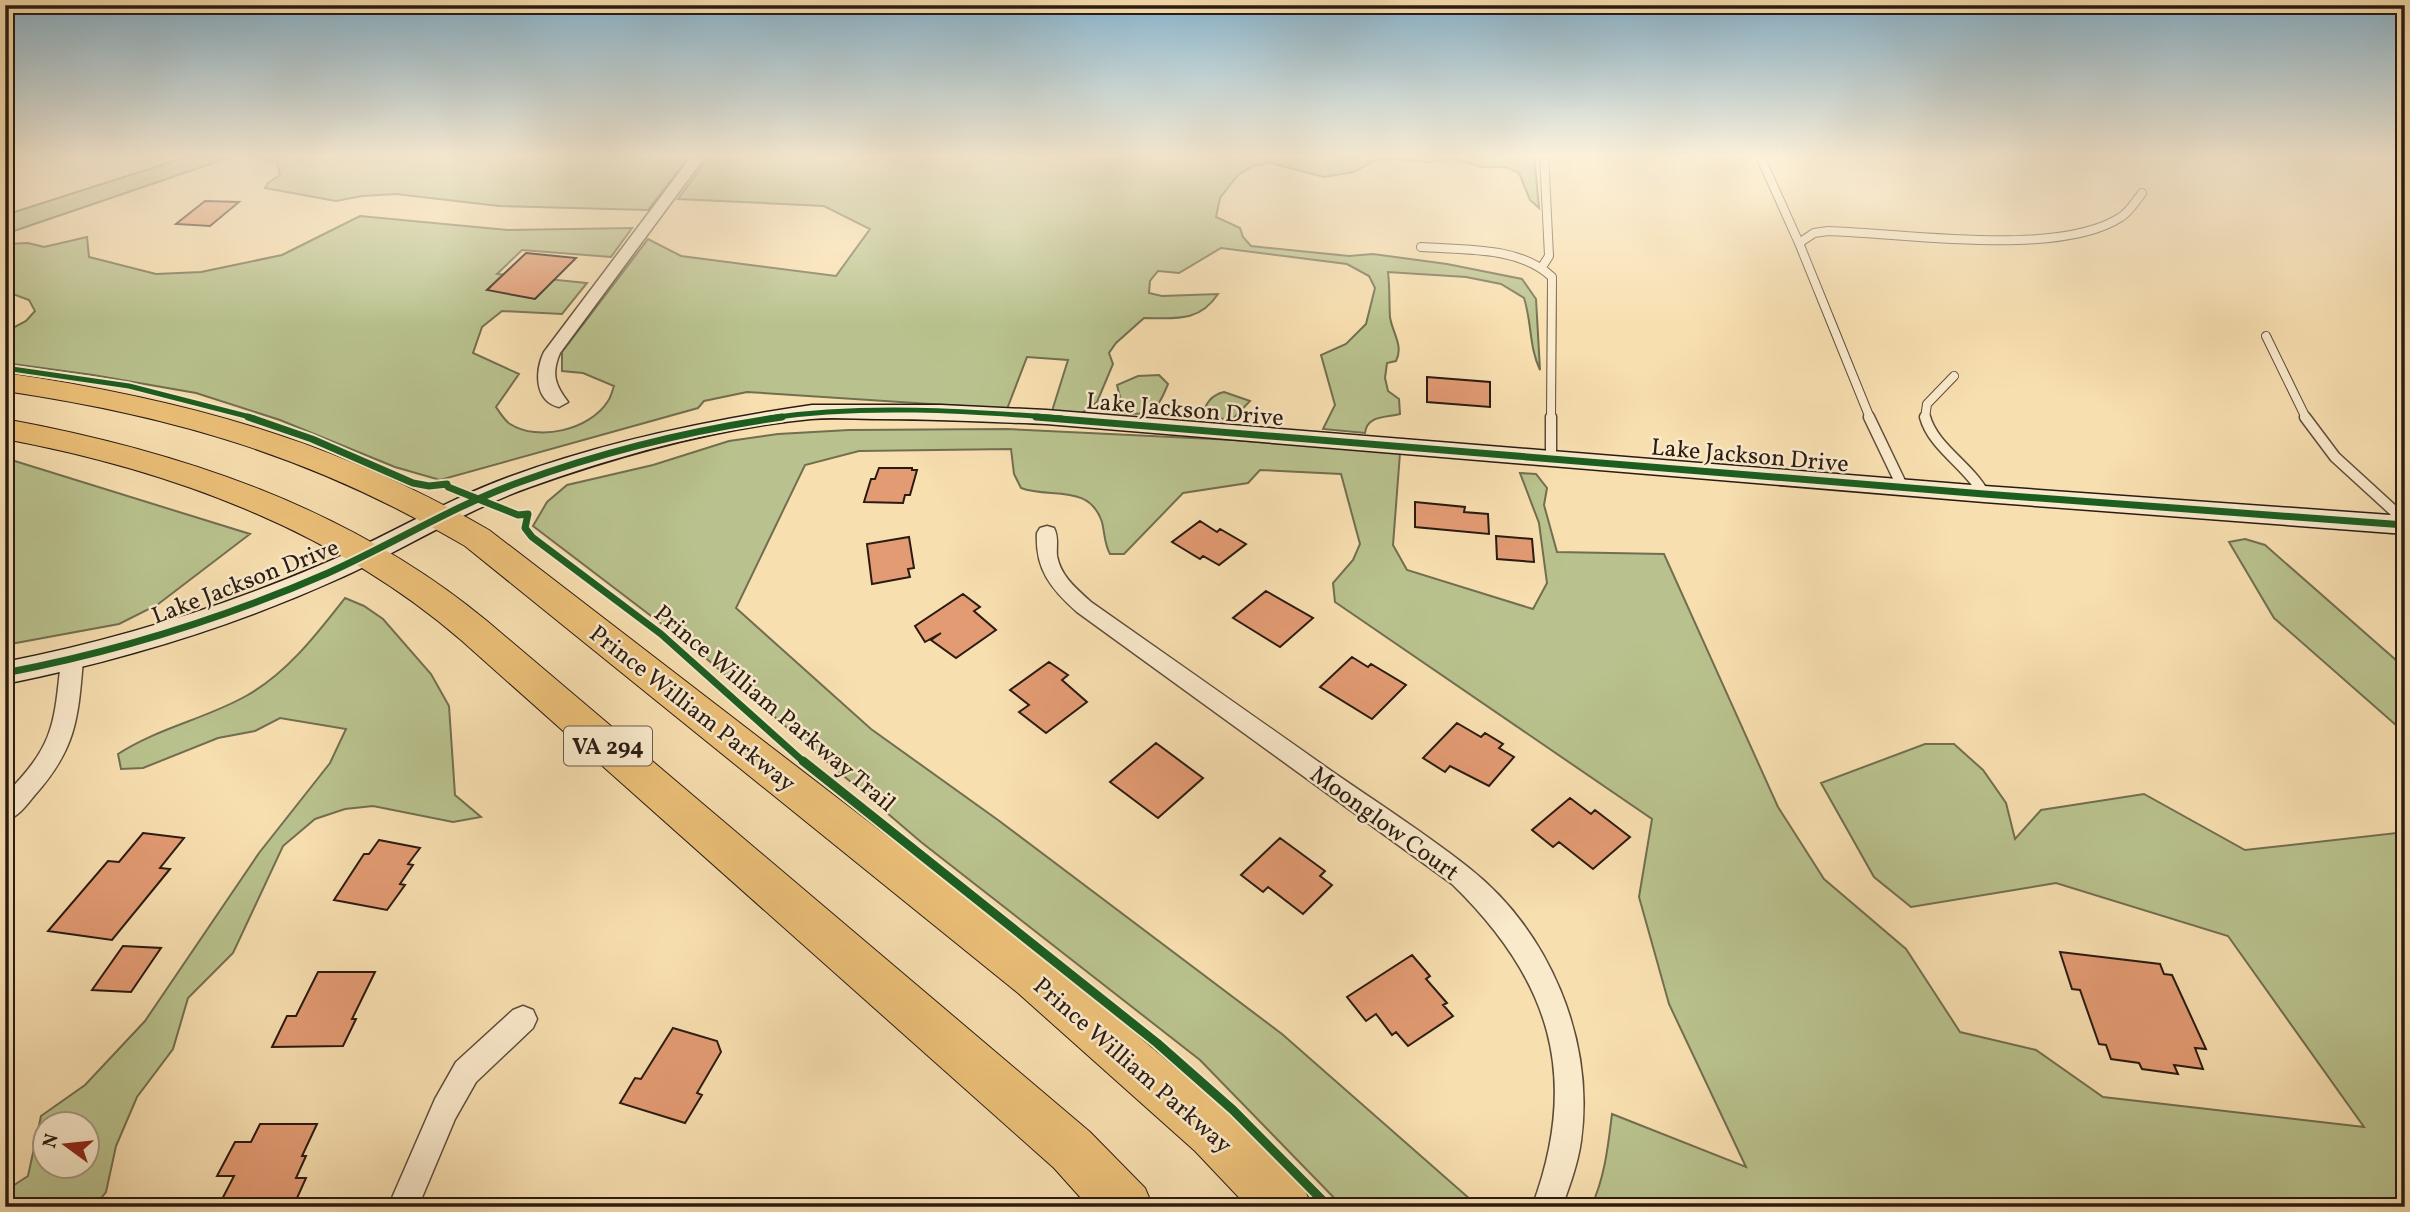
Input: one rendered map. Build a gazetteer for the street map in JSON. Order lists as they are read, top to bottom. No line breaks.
{"streets":{"highway":["Prince William Parkway","VA 294"],"street":["Lake Jackson Drive","Moonglow Court"],"cycle path":["Prince William Parkway Trail"]},"crossings":[["Lake Jackson Drive","Prince William Parkway"],["Lake Jackson Drive","VA 294"]],"north":"left"}
